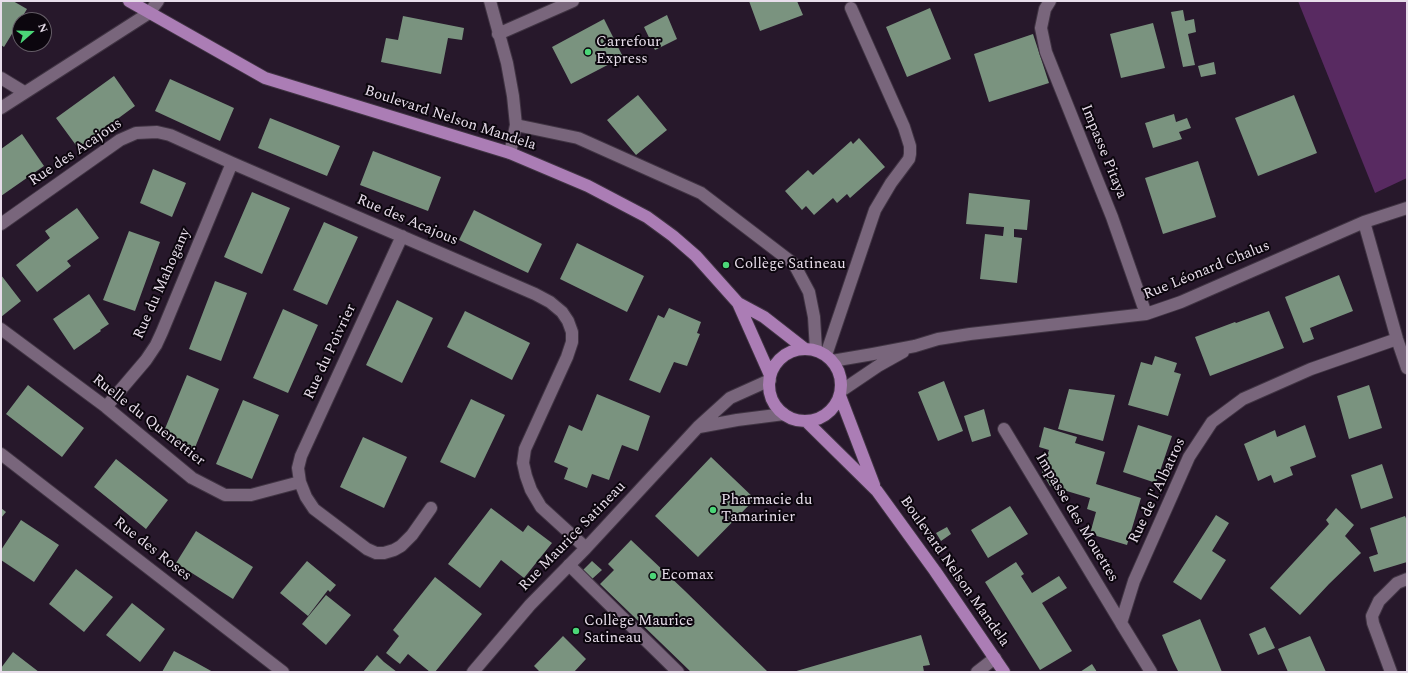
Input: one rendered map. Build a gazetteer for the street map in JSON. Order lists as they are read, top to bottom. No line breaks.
{"streets":{"main road":["Boulevard Nelson Mandela"],"street":["Impasse Pitaya","Rue des Acajous","Rue Léonard Chalus","Rue du Mahogany","Rue du Poivrier","Ruelle du Quenettier","Rue de l'Albatros","Impasse des Mouettes","Rue Maurice Satineau","Rue des Roses"]},"crossings":[["Boulevard Nelson Mandela","Rue Léonard Chalus"],["Boulevard Nelson Mandela","Rue Maurice Satineau"],["Impasse Pitaya","Rue Léonard Chalus"],["Rue des Acajous","Rue du Mahogany"],["Rue des Acajous","Rue du Poivrier"],["Rue des Acajous","Rue Maurice Satineau"],["Rue Léonard Chalus","Rue Maurice Satineau"],["Rue du Mahogany","Ruelle du Quenettier"],["Rue du Poivrier","Ruelle du Quenettier"],["Rue de l'Albatros","Impasse des Mouettes"]],"places":["Carrefour Express","Collège Satineau","Pharmacie du Tamarinier","Ecomax","Collège Maurice Satineau"],"north":"right"}
